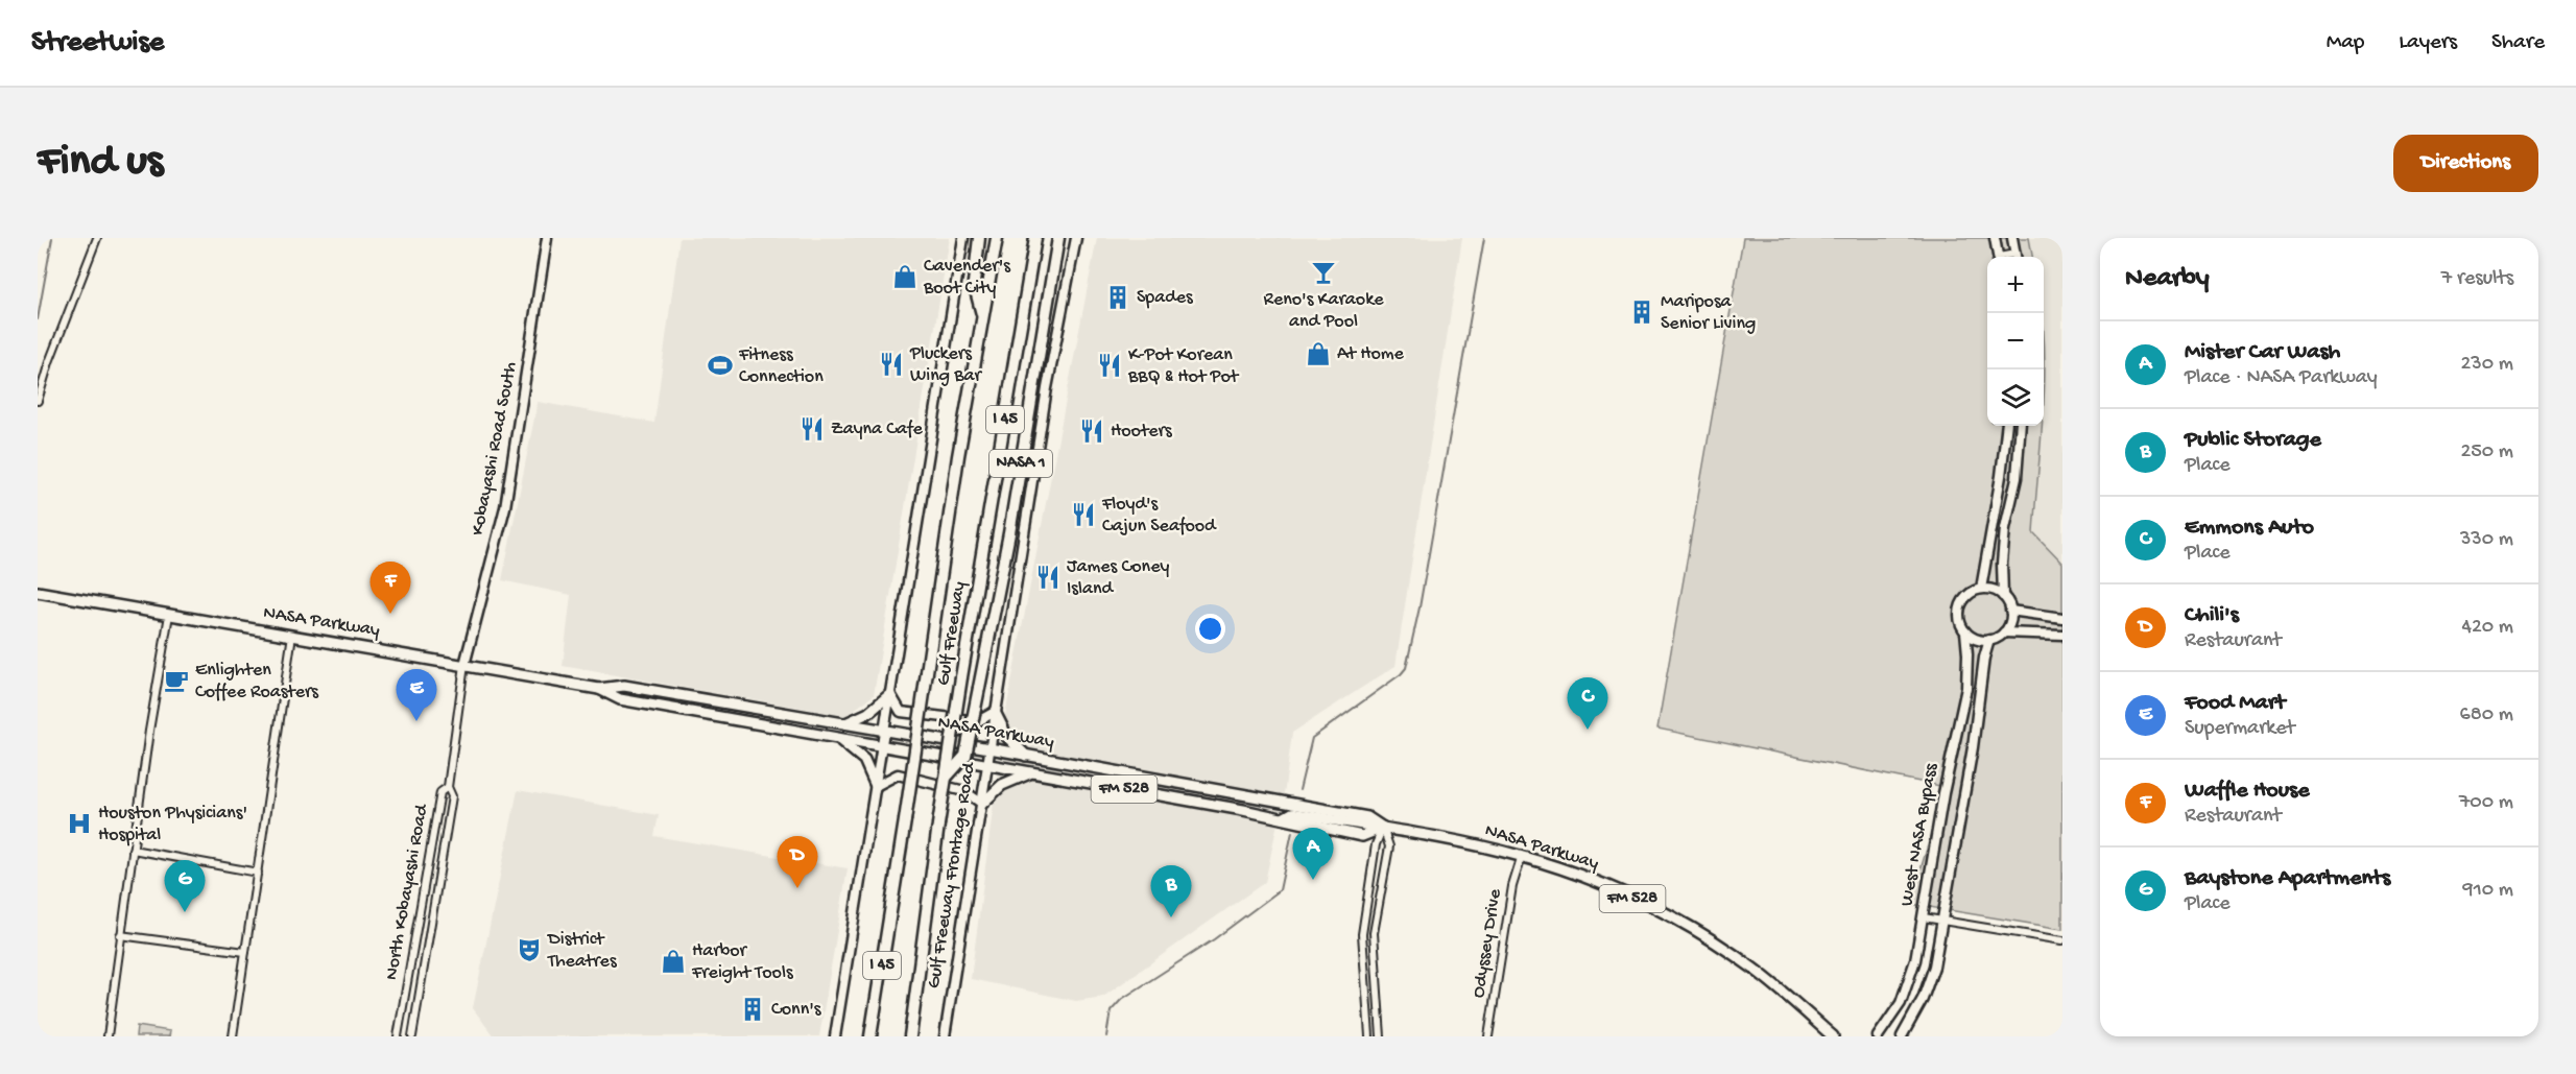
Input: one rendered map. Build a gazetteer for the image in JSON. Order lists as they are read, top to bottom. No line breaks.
{"streets":{"highway":["I 45","NASA 1","Gulf Freeway"],"main road":["NASA Parkway","FM 528"],"street":["Kobayashi Road South","West NASA Bypass","Gulf Freeway Frontage Road","North Kobayashi Road","Odyssey Drive"]},"crossings":[["Kobayashi Road South","NASA Parkway"],["Kobayashi Road South","North Kobayashi Road"],["NASA 1","Gulf Freeway"],["NASA Parkway","Gulf Freeway Frontage Road"],["NASA Parkway","North Kobayashi Road"],["NASA Parkway","Odyssey Drive"]],"places":{"bar":["Reno's Karaoke and Pool"],"shop":["Cavender's Boot City","At Home","Harbor Freight Tools"],"building":["Spades","Mariposa Senior Living","Conn's"],"restaurant":["Pluckers Wing Bar","K-Pot Korean BBQ & Hot Pot","Zayna Cafe","Hooters","Floyd's Cajun Seafood","James Coney Island"],"sports":["Fitness Connection"],"cafe":["Enlighten Coffee Roasters"],"hospital":["Houston Physicians' Hospital"],"theatre":["District Theatres"]},"page":{"header":"Streetwise","nav":["Map","Layers","Share"],"buttons":"Directions","title":"Find us","heading":["Nearby","7 results"],"map_buttons":["+","−"],"list":[{"mark":"A","name":"Mister Car Wash","note":"Place · NASA Parkway","value":"230 m"},{"mark":"B","name":"Public Storage","note":"Place","value":"250 m"},{"mark":"C","name":"Emmons Auto","note":"Place","value":"330 m"},{"mark":"D","name":"Chili's","note":"Restaurant","value":"420 m"},{"mark":"E","name":"Food Mart","note":"Supermarket","value":"680 m"},{"mark":"F","name":"Waffle House","note":"Restaurant","value":"700 m"},{"mark":"G","name":"Baystone Apartments","note":"Place","value":"910 m"}],"pins":["F","E","C","A","D","G","B"]}}
